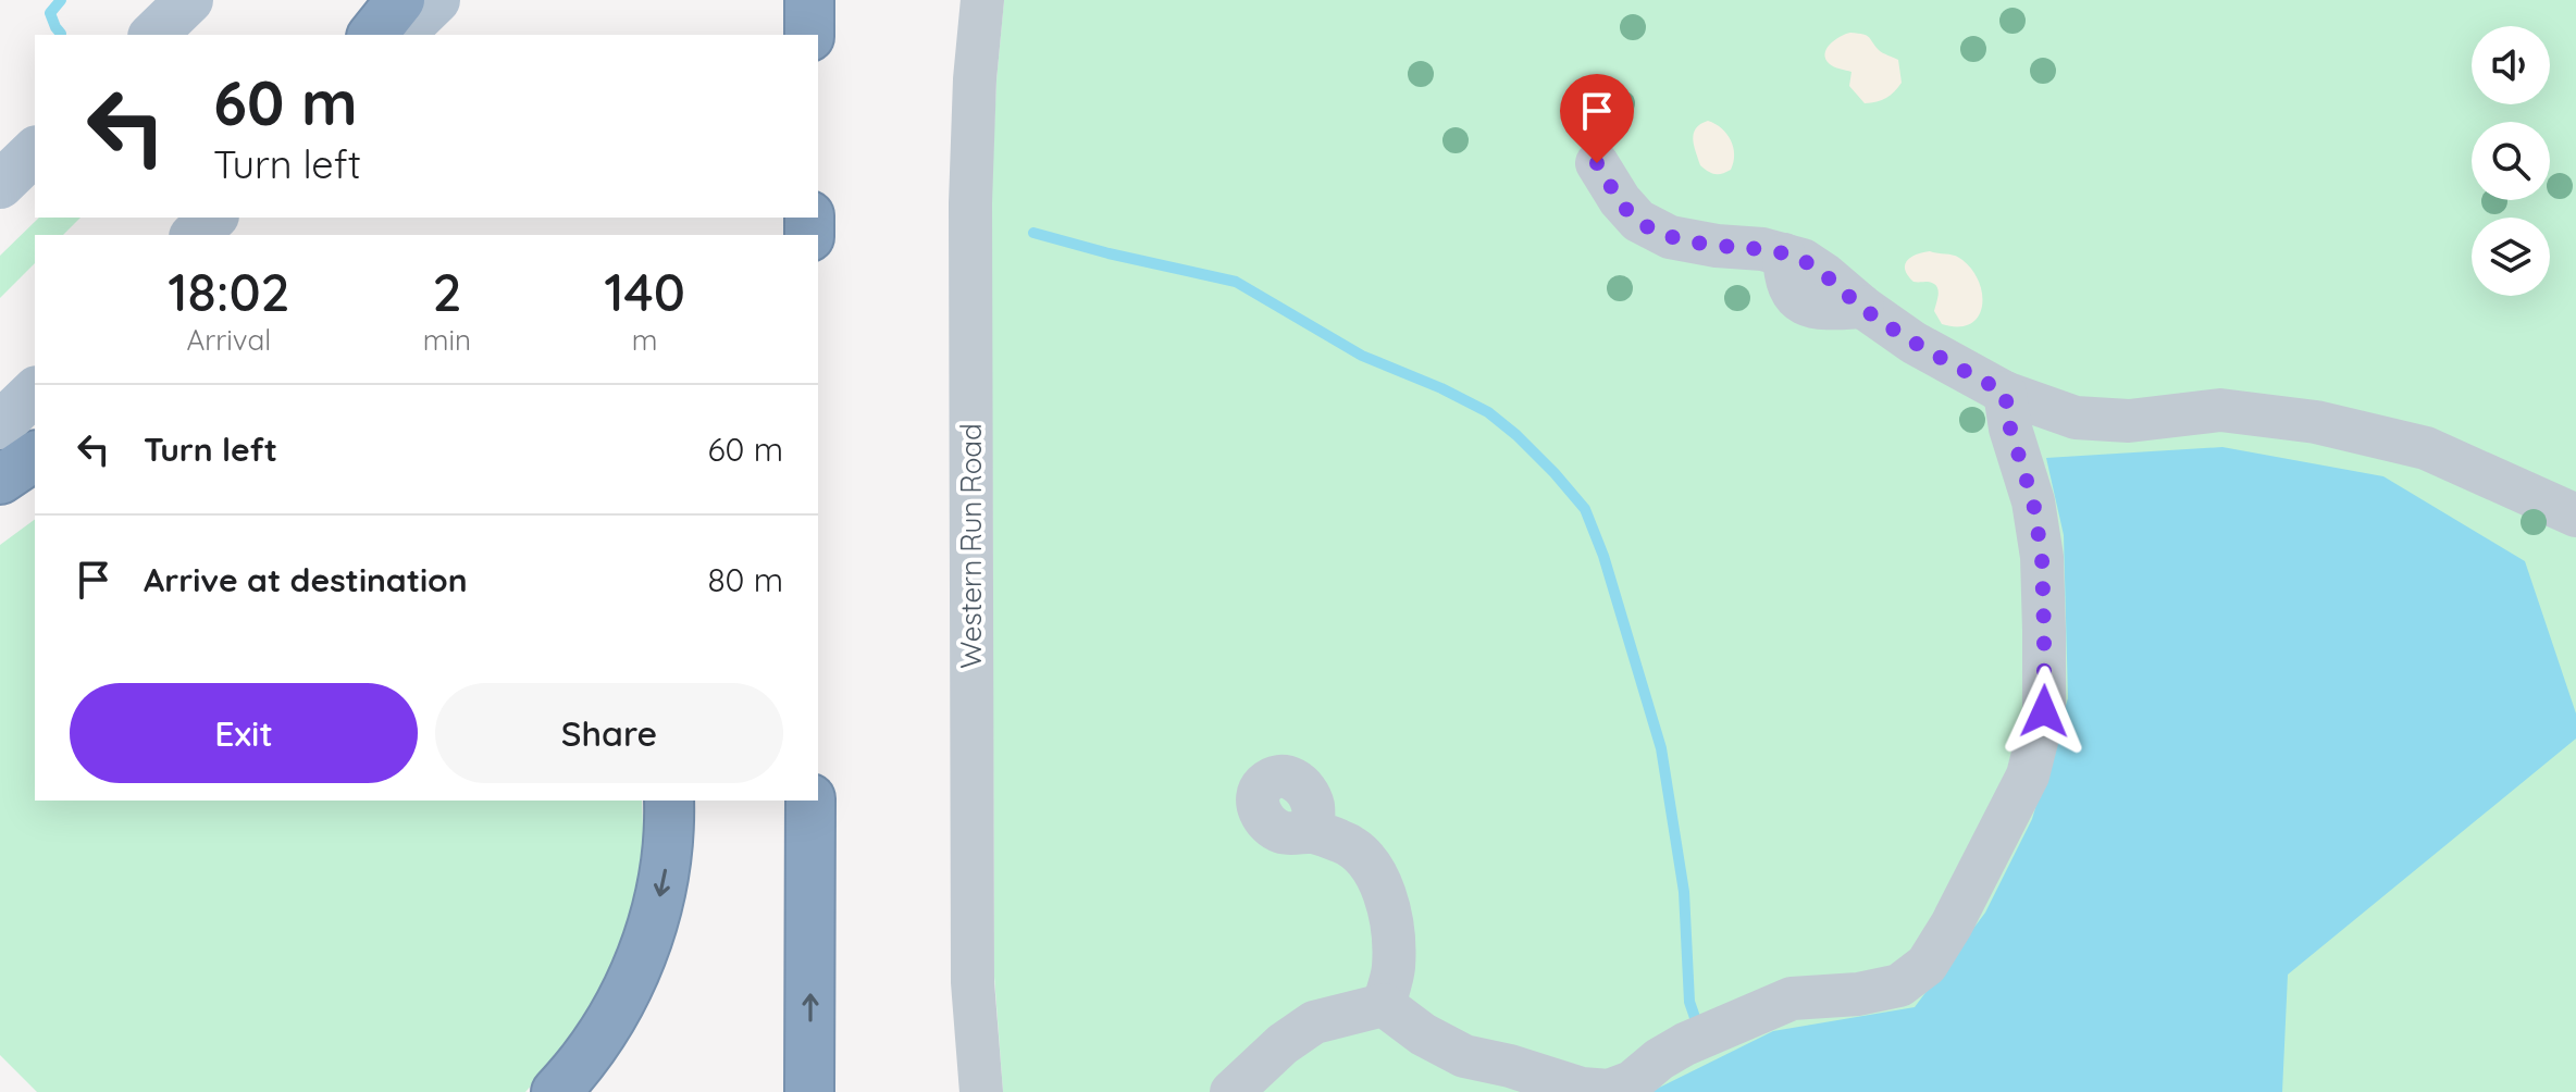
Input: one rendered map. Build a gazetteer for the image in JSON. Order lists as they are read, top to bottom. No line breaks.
{"streets":{"street":["Western Run Road"]},"page":{"turn":["60 m","Turn left"],"eta":["18:02","Arrival","2","min","140","m"],"list":[{"name":"Turn left","value":"60 m"},{"name":"Arrive at destination","value":"80 m"}],"buttons":["Exit","Share"]}}
